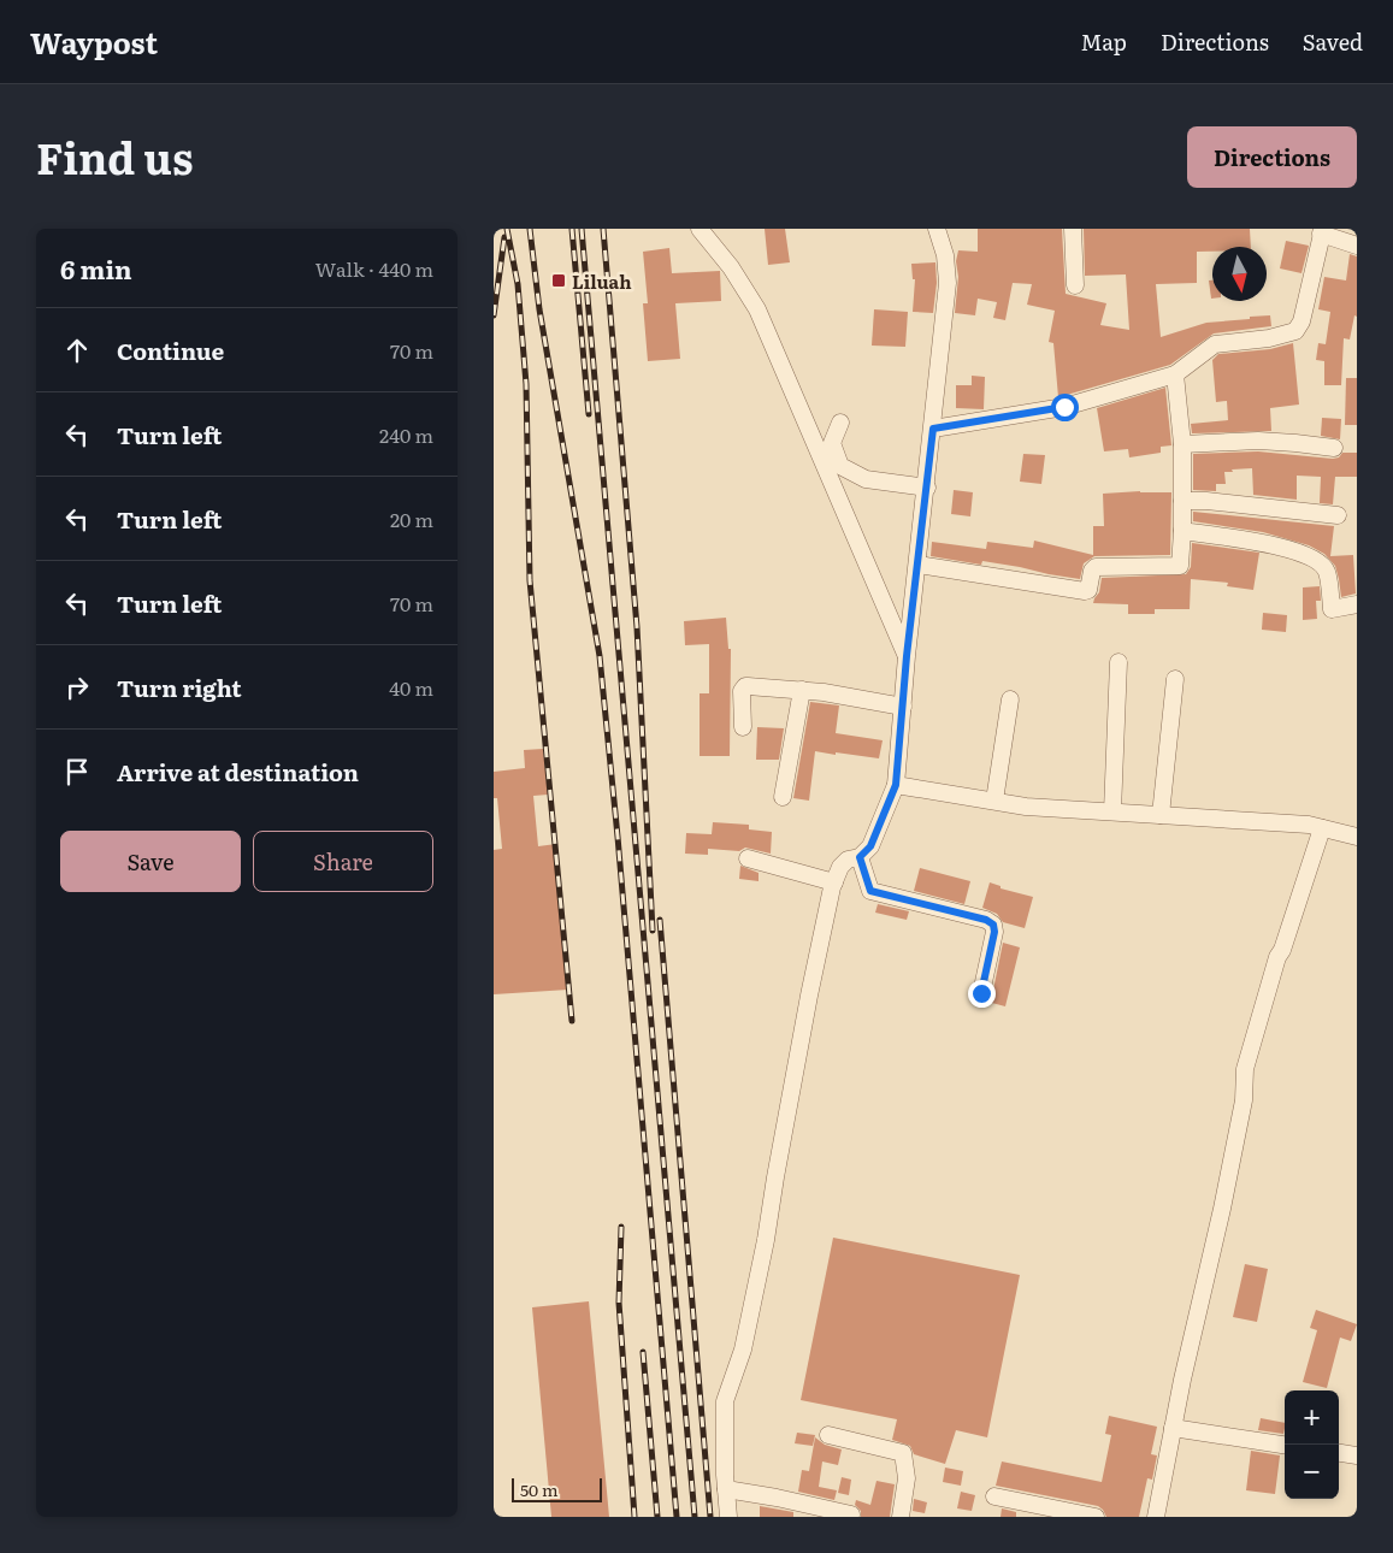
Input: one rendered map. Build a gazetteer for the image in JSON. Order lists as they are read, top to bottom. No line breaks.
{"places":{"transit":["Liluah"]},"scale_bar":"50 m","north":"bottom","page":{"header":"Waypost","nav":["Map","Directions","Saved"],"title":"Find us","buttons":["Directions",["Save","Share"]],"heading":["6 min","Walk · 440 m"],"list":[["Continue","70 m"],["Turn left","240 m"],["Turn left","20 m"],["Turn left","70 m"],["Turn right","40 m"],"Arrive at destination"],"map_buttons":["+","−"],"scale":"50 m"}}
